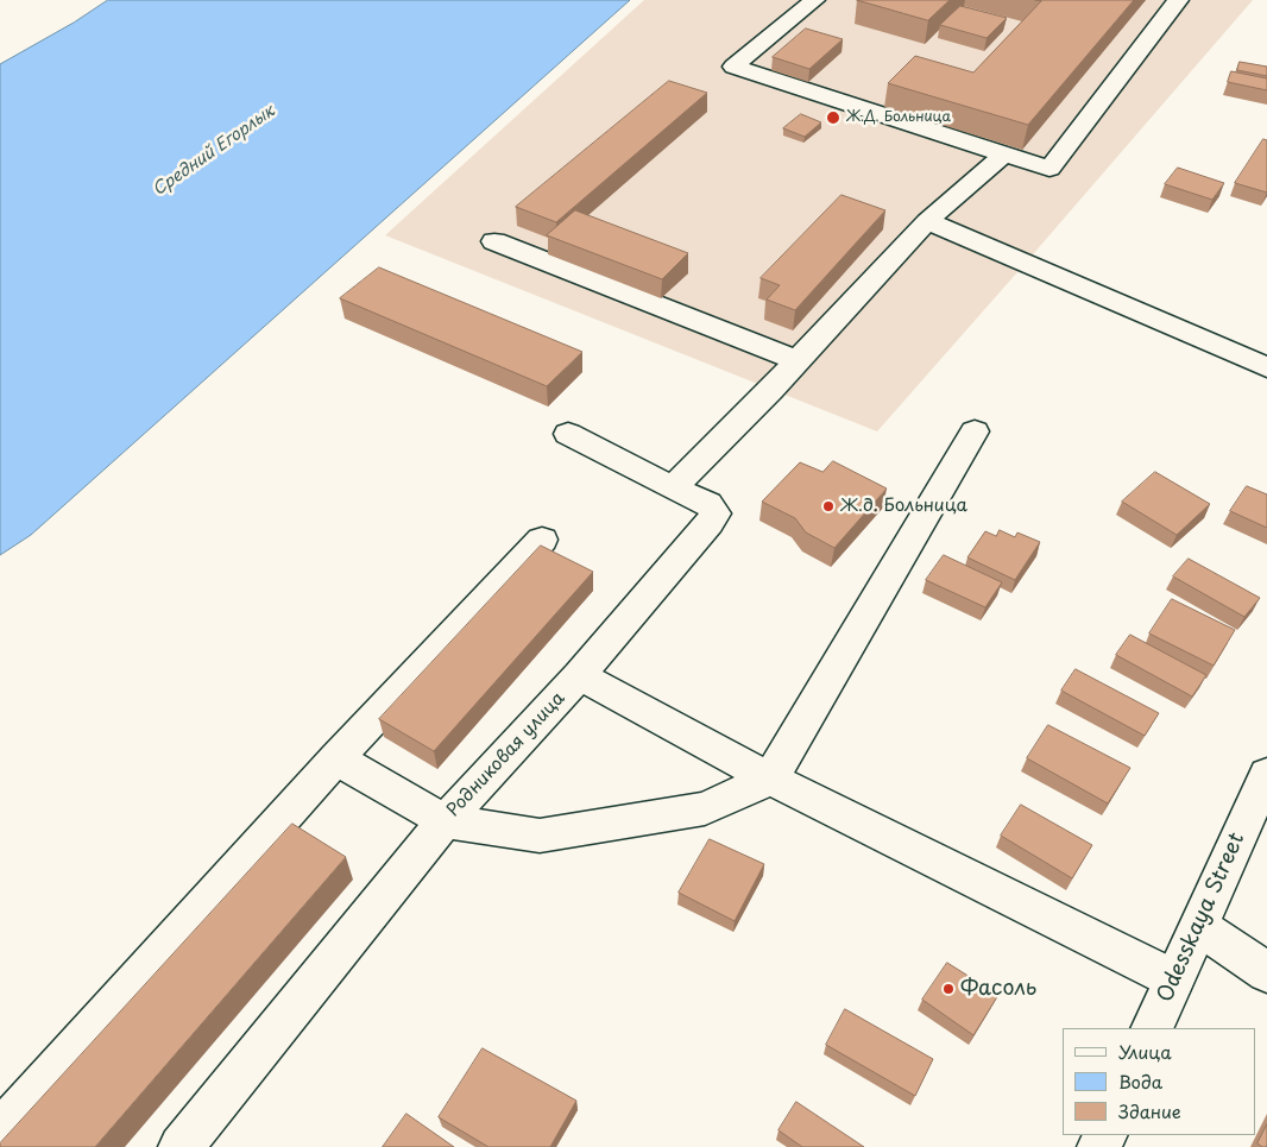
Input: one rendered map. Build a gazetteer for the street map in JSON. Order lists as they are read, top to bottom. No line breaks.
{"streets":{"street":["Родниковая улица","Odesskaya Street"]},"water":["Средний Егорлык"],"places":["Ж.Д. Больница","Ж.д. Больница","Фасоль"],"legend":["Улица","Вода","Здание"]}
